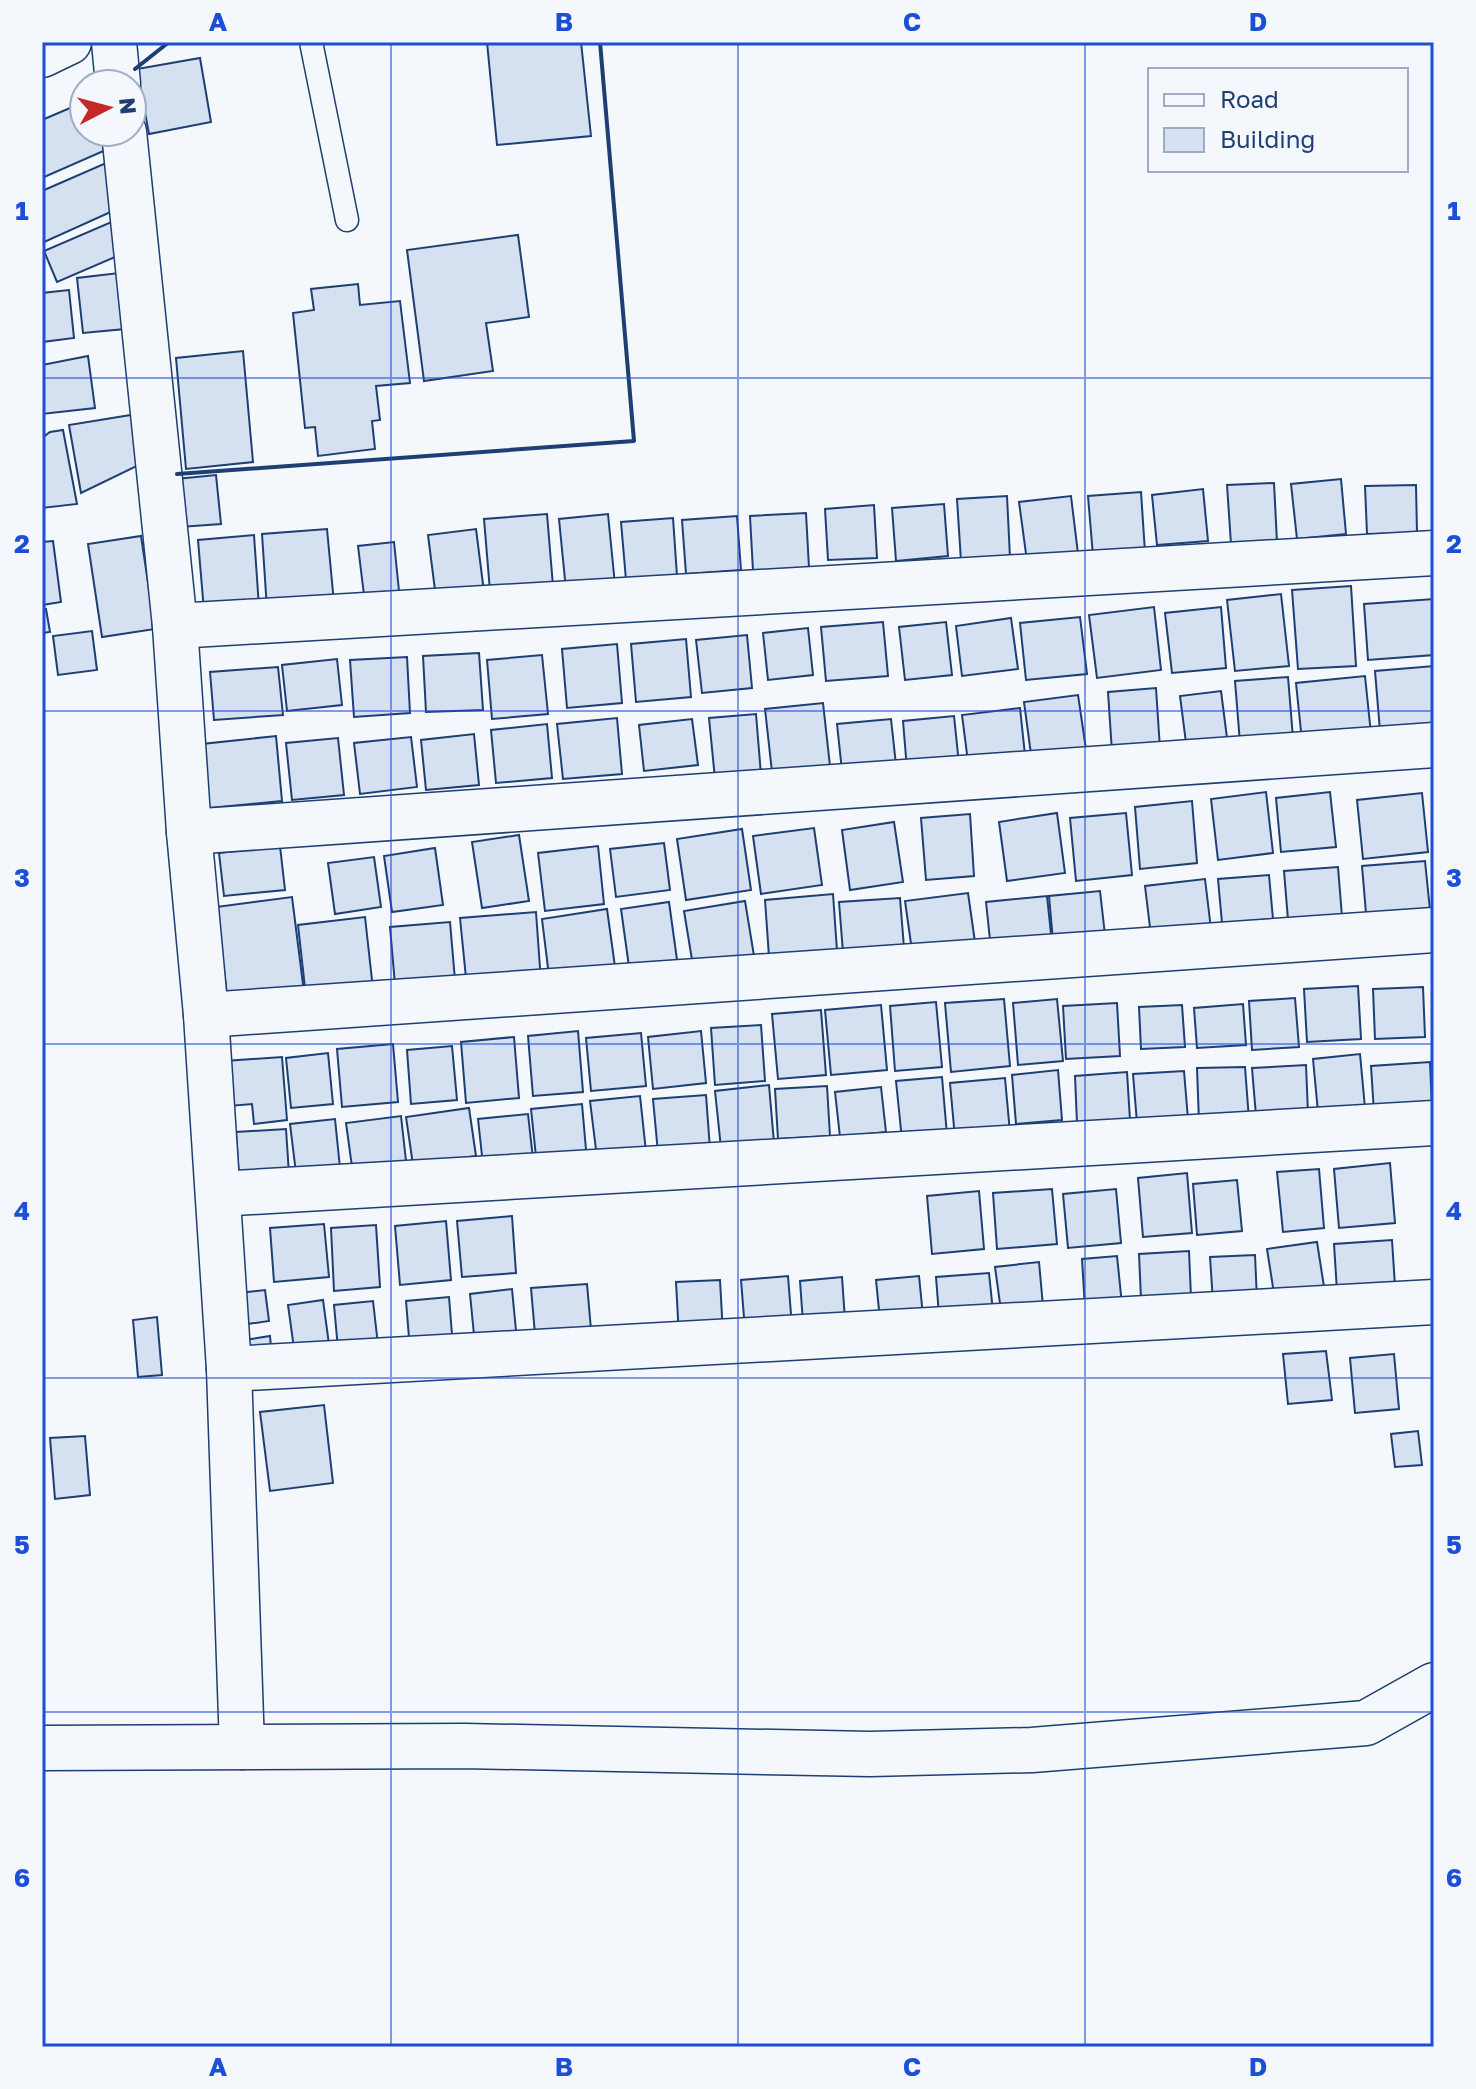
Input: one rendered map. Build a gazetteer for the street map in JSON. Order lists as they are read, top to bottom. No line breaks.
{"legend":["Road","Building"],"north":"right","grid":{"columns":["A","B","C","D"],"rows":["1","2","3","4","5","6"]}}
